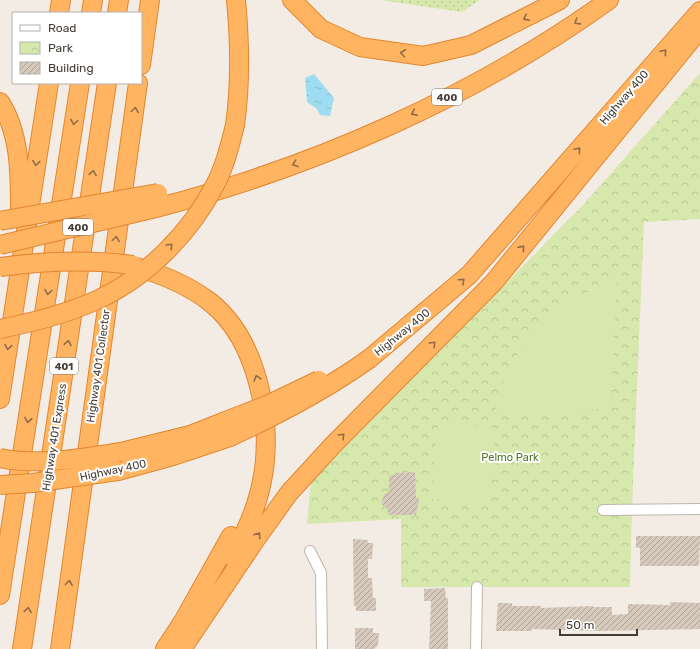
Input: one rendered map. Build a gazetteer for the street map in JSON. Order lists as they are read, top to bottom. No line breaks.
{"streets":{"highway":["400","Highway 400","401","Highway 401 Collector","Highway 401 Express"]},"parks":["Pelmo Park"],"legend":["Road","Park","Building"],"scale_bar":"50 m"}
